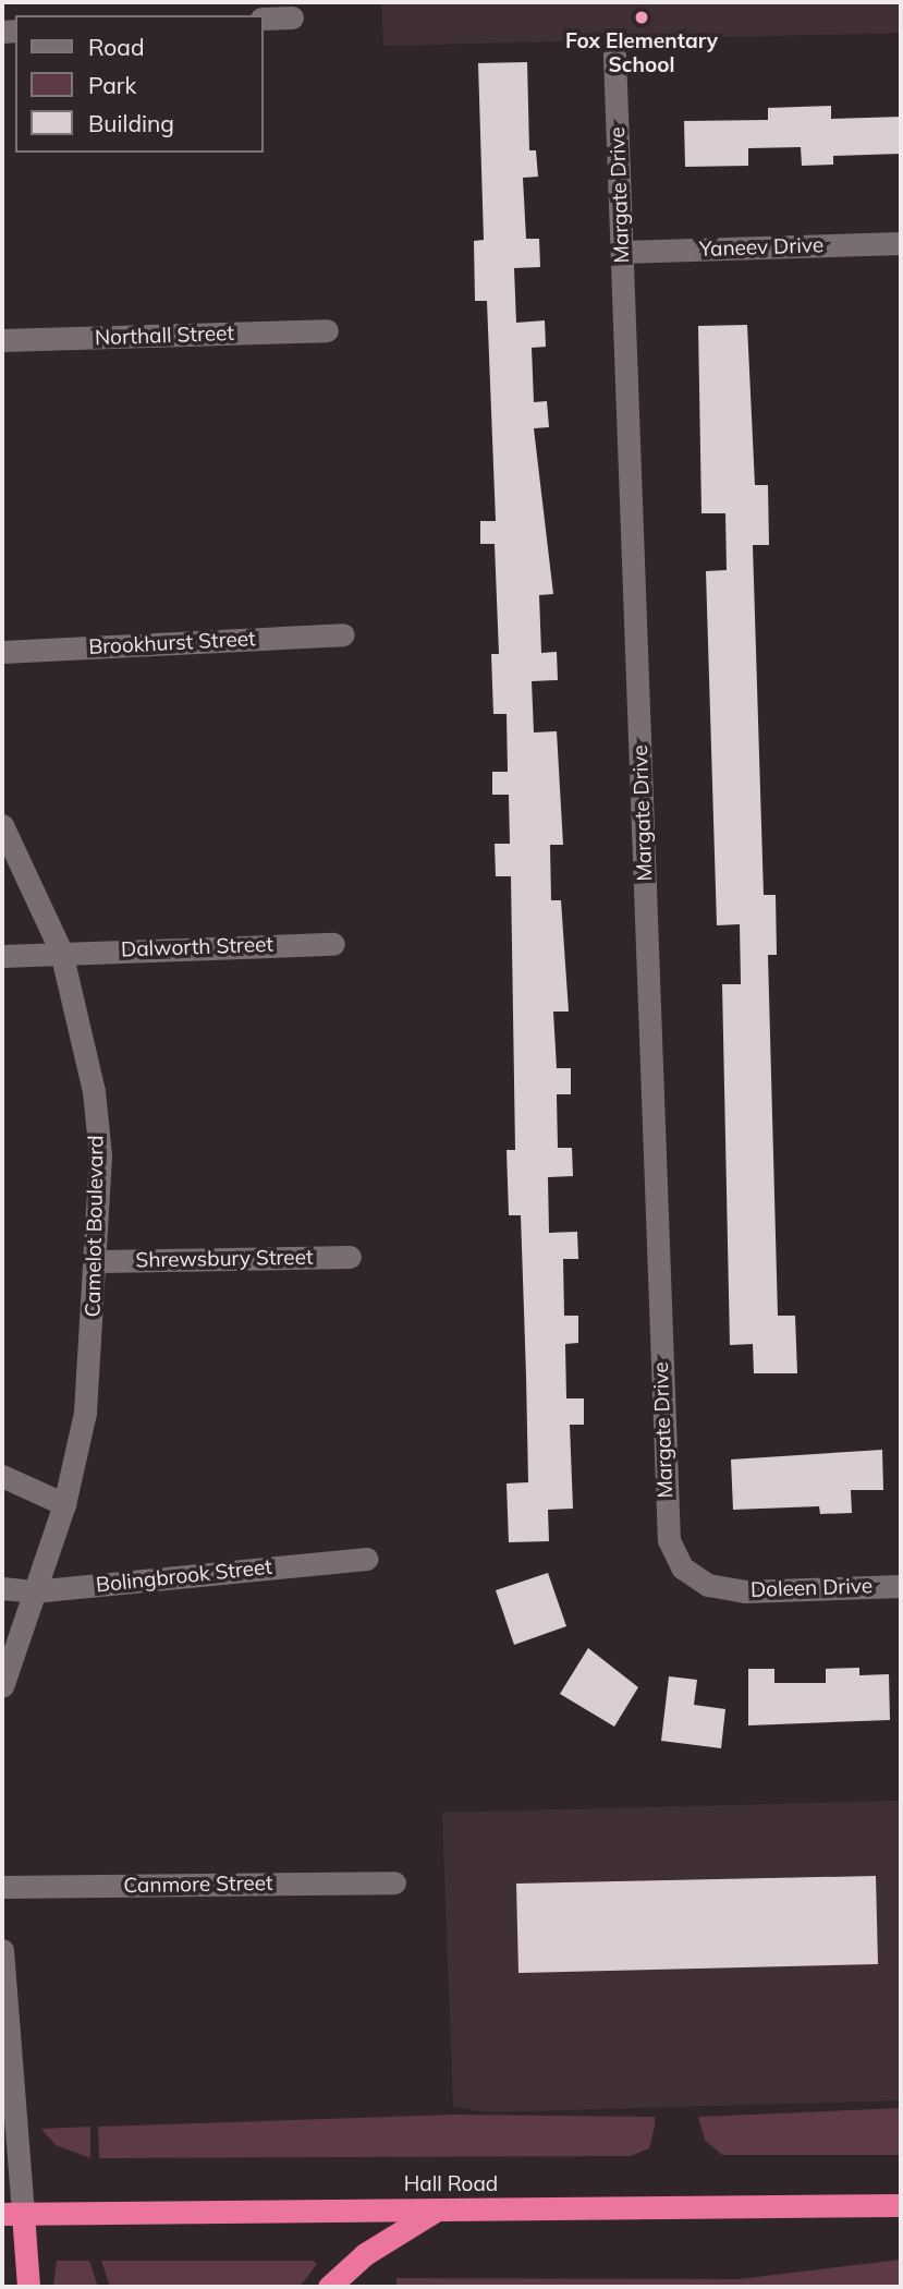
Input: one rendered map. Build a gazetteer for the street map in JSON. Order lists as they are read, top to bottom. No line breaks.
{"streets":{"highway":["Hall Road"],"street":["Margate Drive","Yaneev Drive","Northall Street","Brookhurst Street","Dalworth Street","Camelot Boulevard","Shrewsbury Street","Bolingbrook Street","Doleen Drive","Canmore Street"]},"crossings":[["Margate Drive","Yaneev Drive"],["Margate Drive","Doleen Drive"],["Dalworth Street","Camelot Boulevard"],["Camelot Boulevard","Shrewsbury Street"],["Camelot Boulevard","Bolingbrook Street"]],"places":["Fox Elementary School"],"legend":["Road","Park","Building"]}
